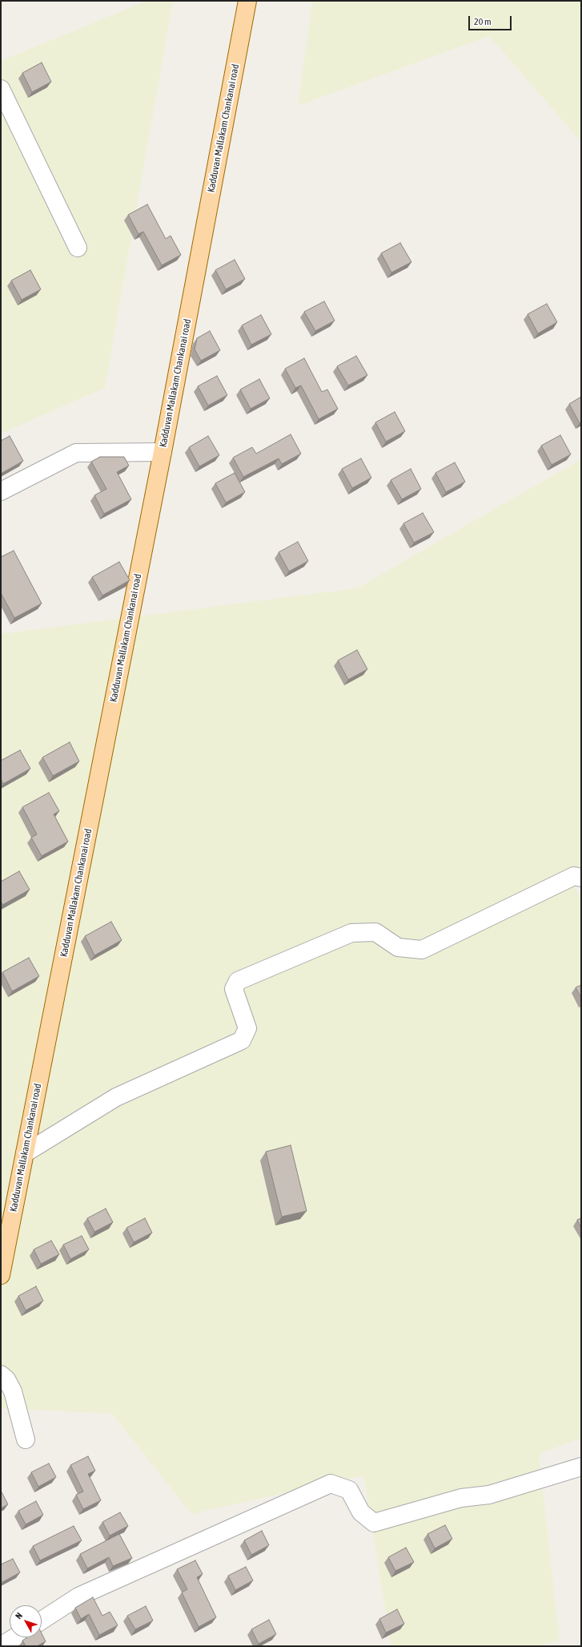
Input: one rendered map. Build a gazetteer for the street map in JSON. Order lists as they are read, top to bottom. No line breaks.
{"streets":{"main road":["Kadduvan Mallakam Chankanai road"]},"scale_bar":"20 m","north":"top left"}
